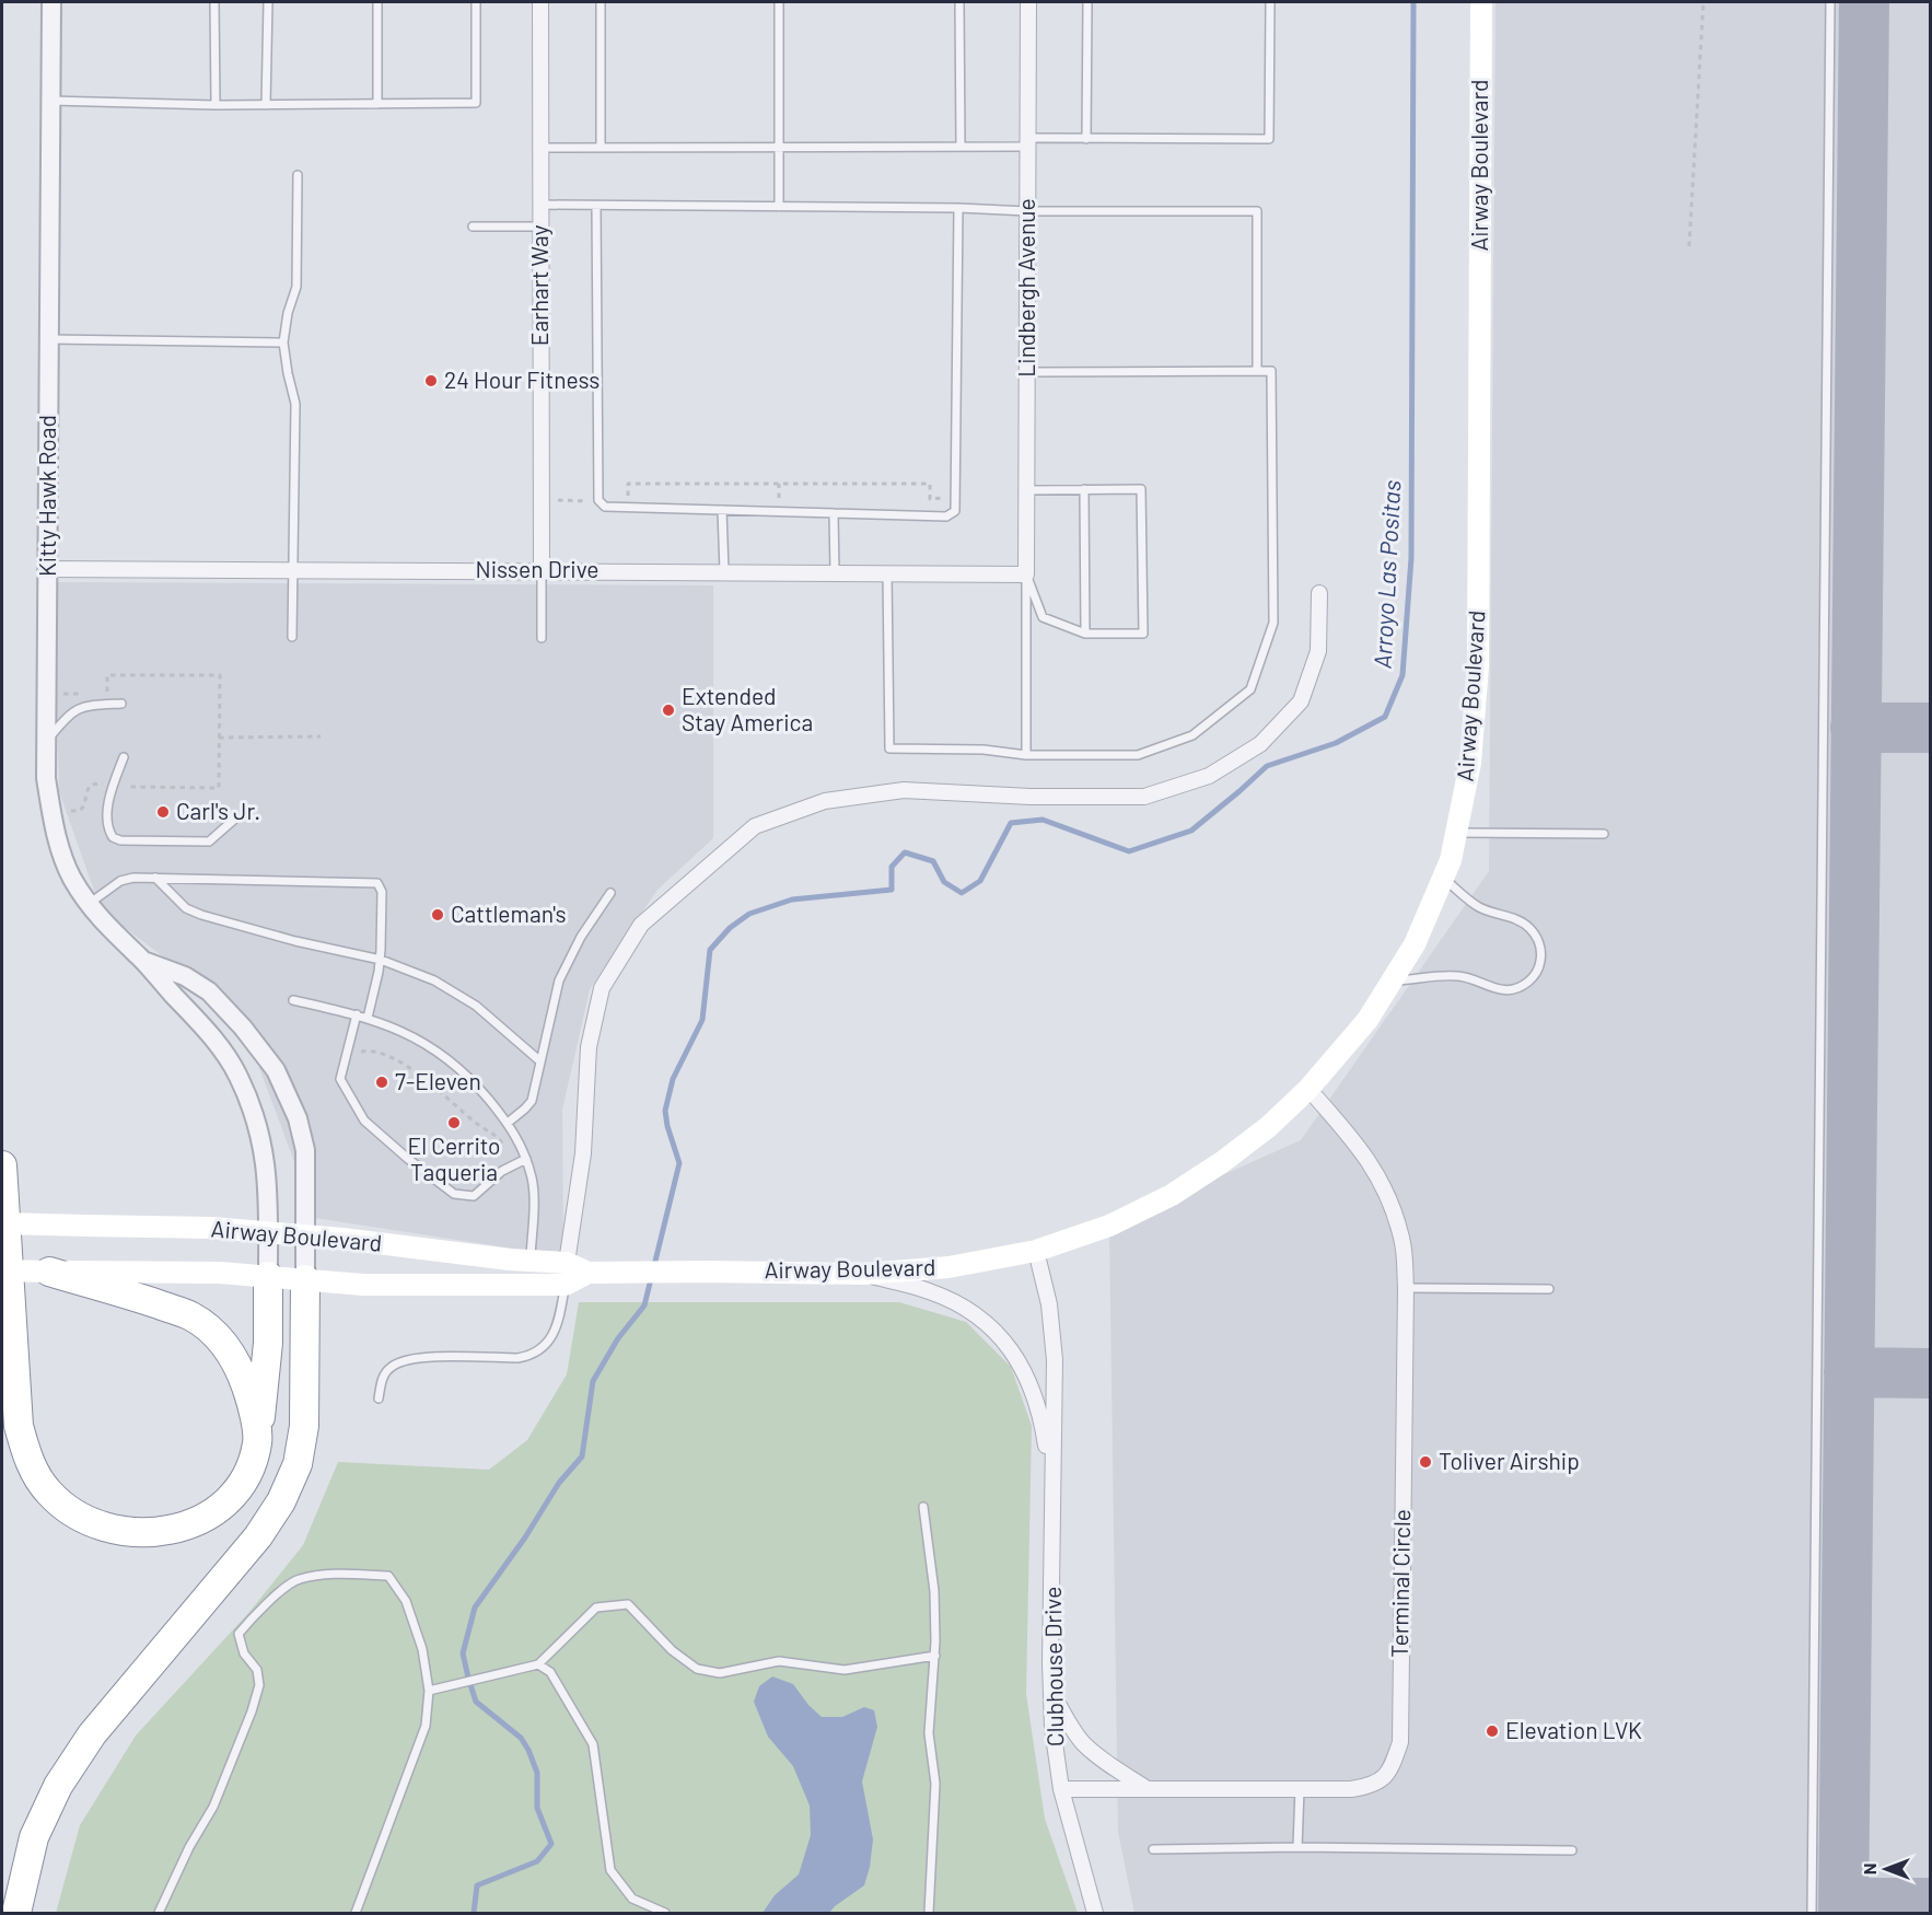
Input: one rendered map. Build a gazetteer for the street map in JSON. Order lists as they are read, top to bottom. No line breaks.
{"streets":{"main road":["Airway Boulevard"],"street":["Earhart Way","Lindbergh Avenue","Kitty Hawk Road","Nissen Drive","Terminal Circle","Clubhouse Drive"]},"crossings":[["Airway Boulevard","Kitty Hawk Road"],["Airway Boulevard","Terminal Circle"],["Airway Boulevard","Clubhouse Drive"],["Earhart Way","Nissen Drive"],["Lindbergh Avenue","Nissen Drive"],["Kitty Hawk Road","Nissen Drive"],["Terminal Circle","Clubhouse Drive"]],"water":["Arroyo Las Positas"],"places":["24 Hour Fitness","Extended Stay America","Carl's Jr.","Cattleman's","7-Eleven","El Cerrito Taqueria","Toliver Airship","Elevation LVK"],"north":"left"}
